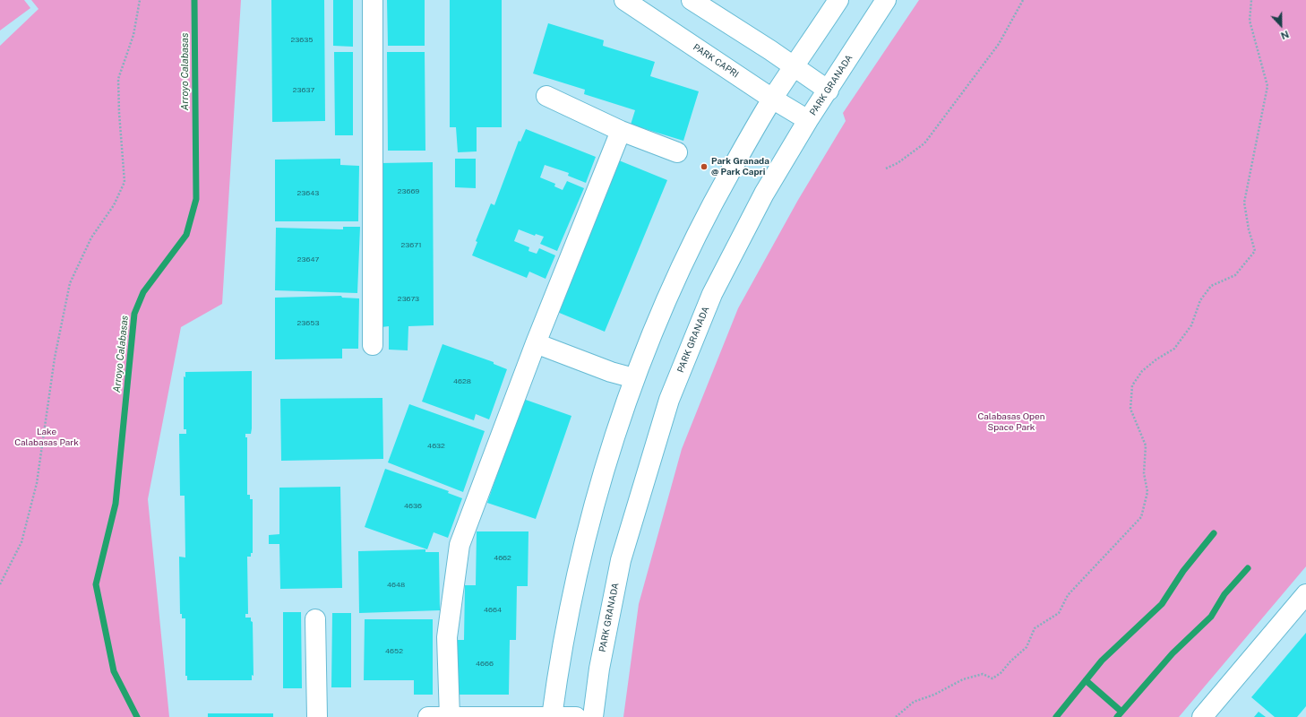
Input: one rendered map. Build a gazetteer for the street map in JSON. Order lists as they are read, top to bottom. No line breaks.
{"streets":{"street":["PARK CAPRI","PARK GRANADA"]},"crossings":[["PARK CAPRI","PARK GRANADA"]],"water":["Arroyo Calabasas"],"parks":["Calabasas Open Space Park","Lake Calabasas Park"],"places":["Park Granada @ Park Capri"],"house_numbers":["23635","23637","23669","23643","23671","23647","23673","23653","4628","4632","4636","4662","4648","4664","4652","4666"],"north":"bottom"}
